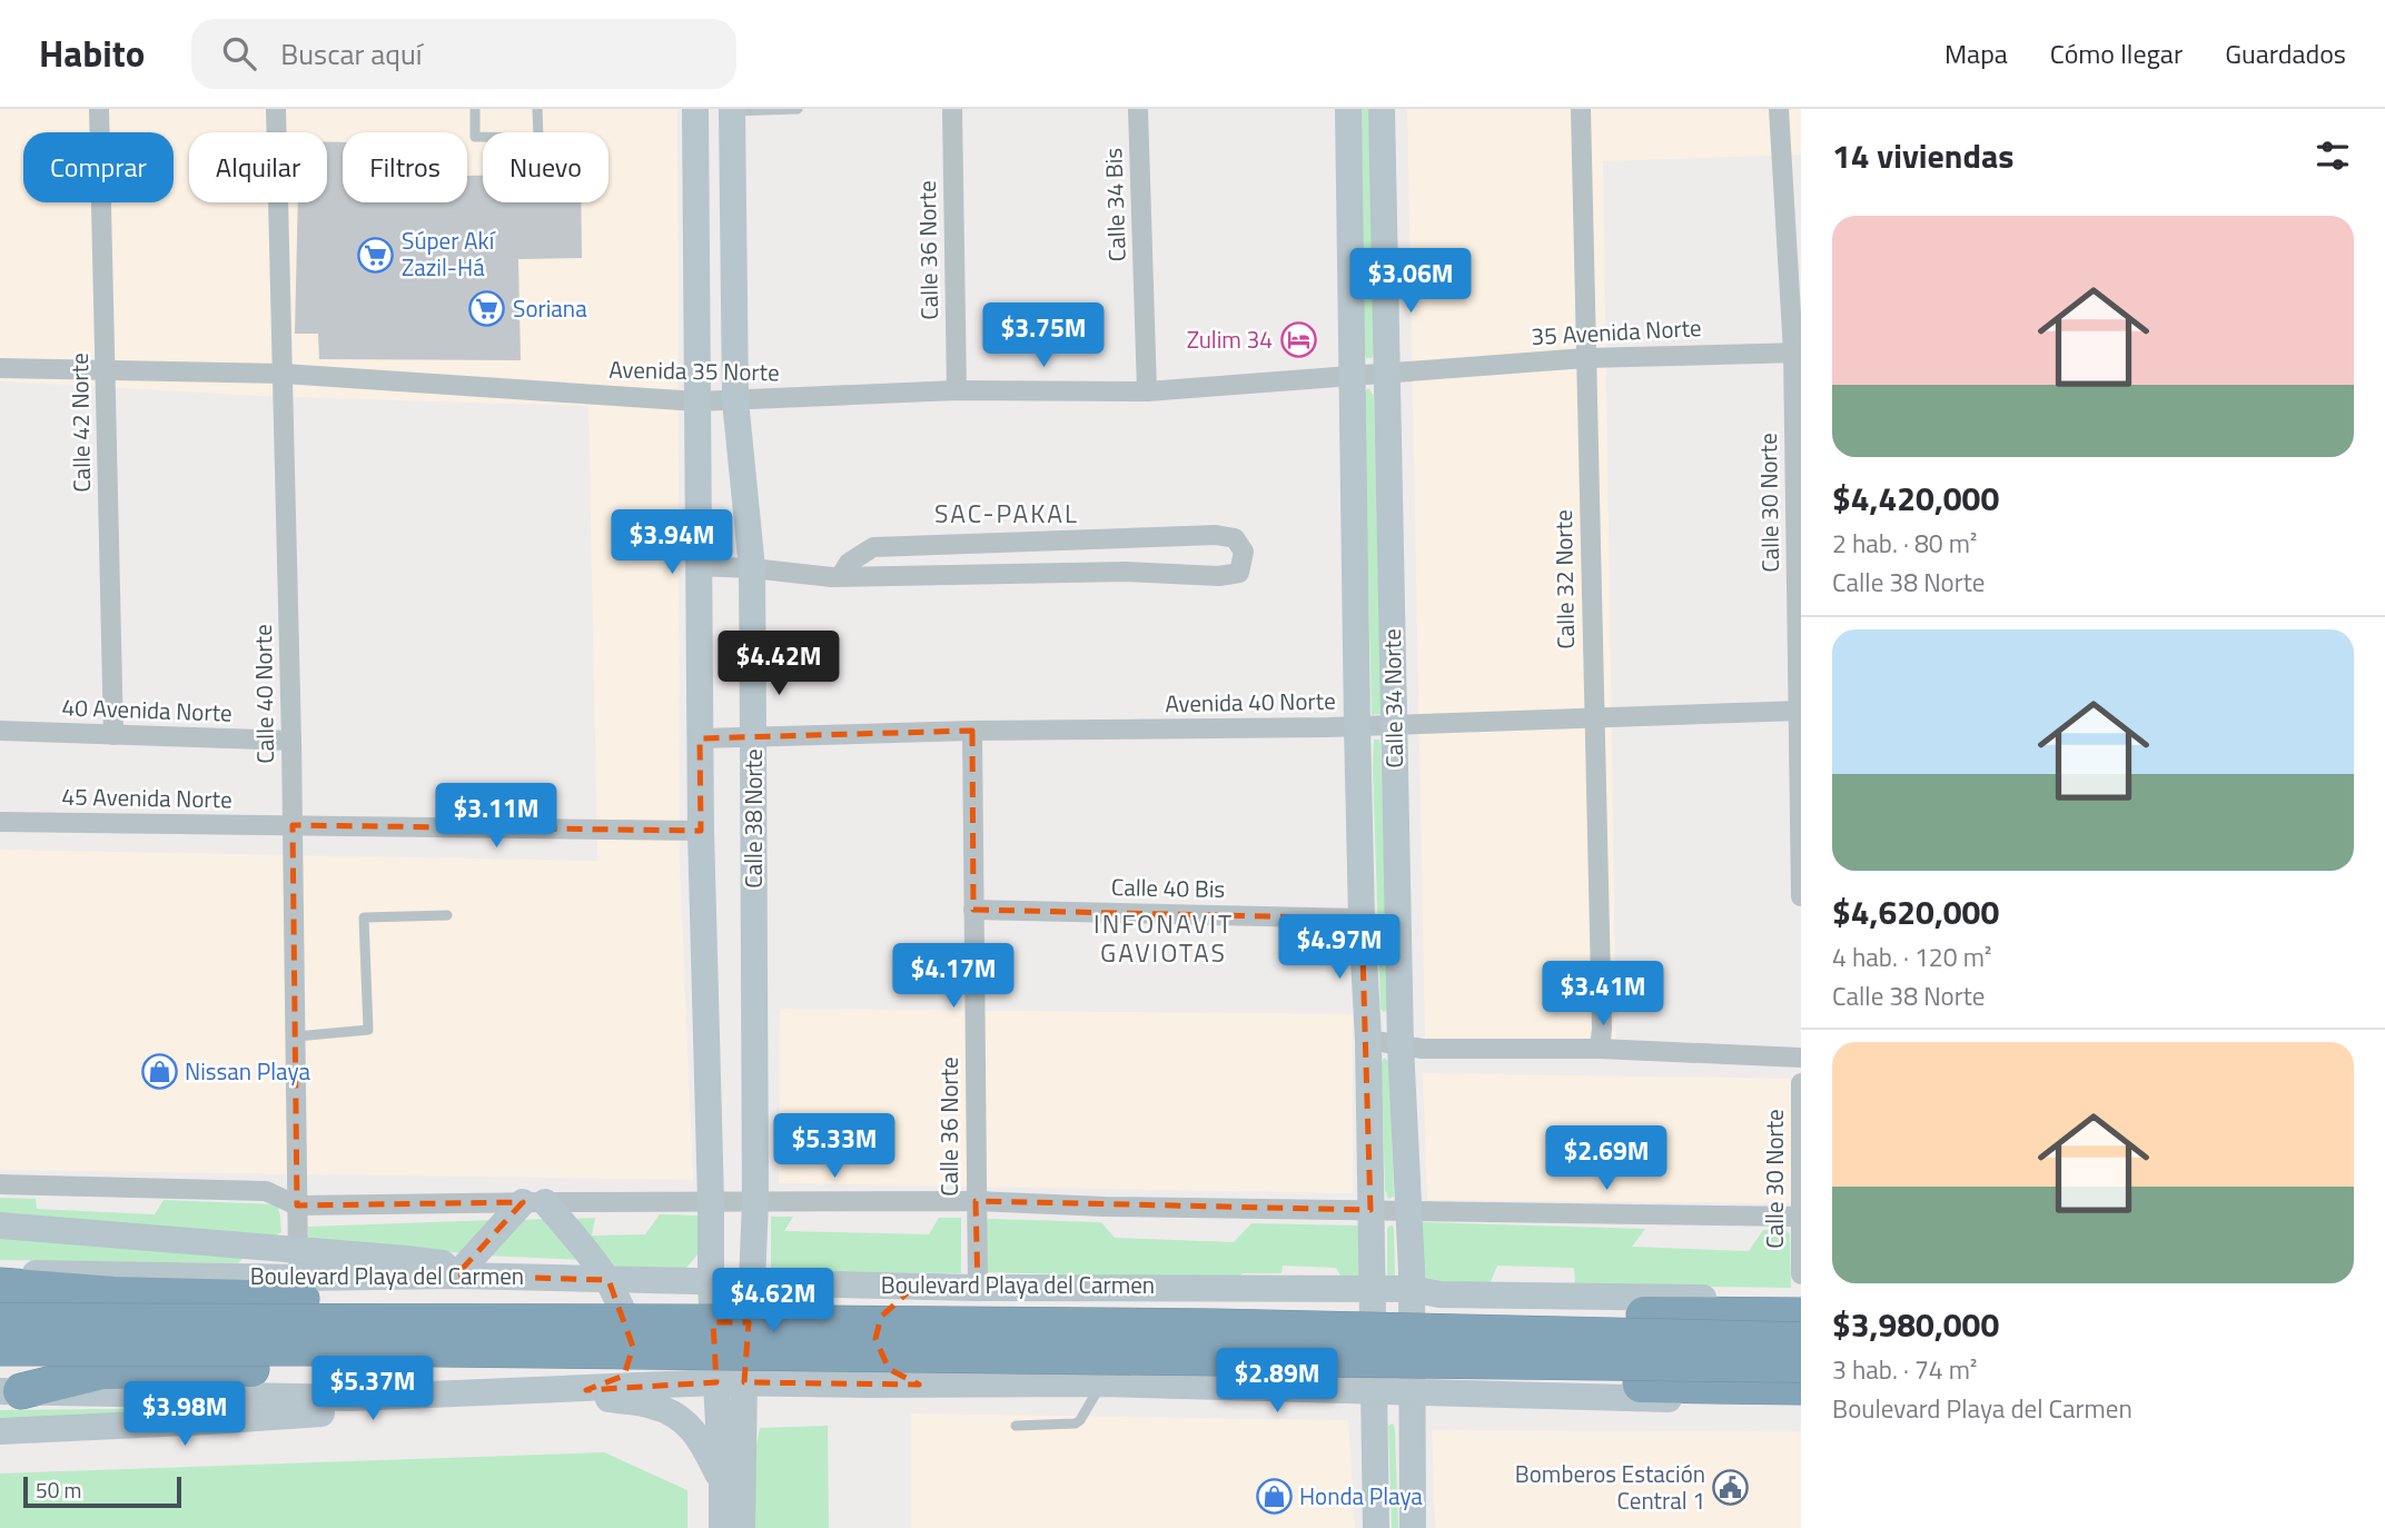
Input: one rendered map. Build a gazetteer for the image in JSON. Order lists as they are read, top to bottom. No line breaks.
{"streets":{"main road":["Calle 34 Norte","Calle 38 Norte","Boulevard Playa del Carmen"],"street":["Calle 34 Bis","Calle 36 Norte","35 Avenida Norte","Avenida 35 Norte","Calle 42 Norte","Calle 30 Norte","Calle 32 Norte","Calle 40 Norte","Avenida 40 Norte","40 Avenida Norte","45 Avenida Norte","Calle 40 Bis"]},"crossings":[["Calle 34 Bis","Avenida 35 Norte"],["Calle 36 Norte","Avenida 35 Norte"],["Calle 36 Norte","Avenida 40 Norte"],["Calle 36 Norte","Calle 40 Bis"],["Calle 36 Norte","Boulevard Playa del Carmen"],["35 Avenida Norte","Avenida 35 Norte"],["35 Avenida Norte","Calle 30 Norte"],["35 Avenida Norte","Calle 32 Norte"],["35 Avenida Norte","Calle 34 Norte"],["Avenida 35 Norte","Calle 42 Norte"],["Avenida 35 Norte","Calle 40 Norte"],["Avenida 35 Norte","Calle 34 Norte"],["Avenida 35 Norte","Calle 38 Norte"],["Calle 42 Norte","40 Avenida Norte"],["Calle 30 Norte","Avenida 40 Norte"],["Calle 32 Norte","Avenida 40 Norte"],["Calle 40 Norte","40 Avenida Norte"],["Calle 40 Norte","45 Avenida Norte"],["Calle 40 Norte","Boulevard Playa del Carmen"],["Calle 34 Norte","Avenida 40 Norte"],["Calle 34 Norte","Calle 40 Bis"],["Calle 34 Norte","Boulevard Playa del Carmen"],["Avenida 40 Norte","Calle 38 Norte"],["Calle 38 Norte","Boulevard Playa del Carmen"]],"districts":["SAC-PAKAL","INFONAVIT GAVIOTAS"],"places":{"supermarket":["Súper Akí Zazil-Há","Soriana"],"hotel":["Zulim 34"],"shop":["Nissan Playa","Honda Playa"],"public building":["Bomberos Estación Central 1"]},"scale_bar":"50 m","page":{"header":"Habito","search":"Buscar aquí","nav":["Mapa","Cómo llegar","Guardados"],"heading":"14 viviendas","chip":["Comprar","Alquilar","Filtros","Nuevo"],"list":[{"name":"$4,420,000","note":"2 hab. · 80 m² · Calle 38 Norte"},{"name":"$4,620,000","note":"4 hab. · 120 m² · Calle 38 Norte"},{"name":"$3,980,000","note":"3 hab. · 74 m² · Boulevard Playa del Carmen"}],"price":["$3.06M","$3.75M","$3.94M","$4.42M","$3.11M","$4.97M","$4.17M","$3.41M","$5.33M","$2.69M","$4.62M","$2.89M","$5.37M","$3.98M"],"scale":"50 m"}}
